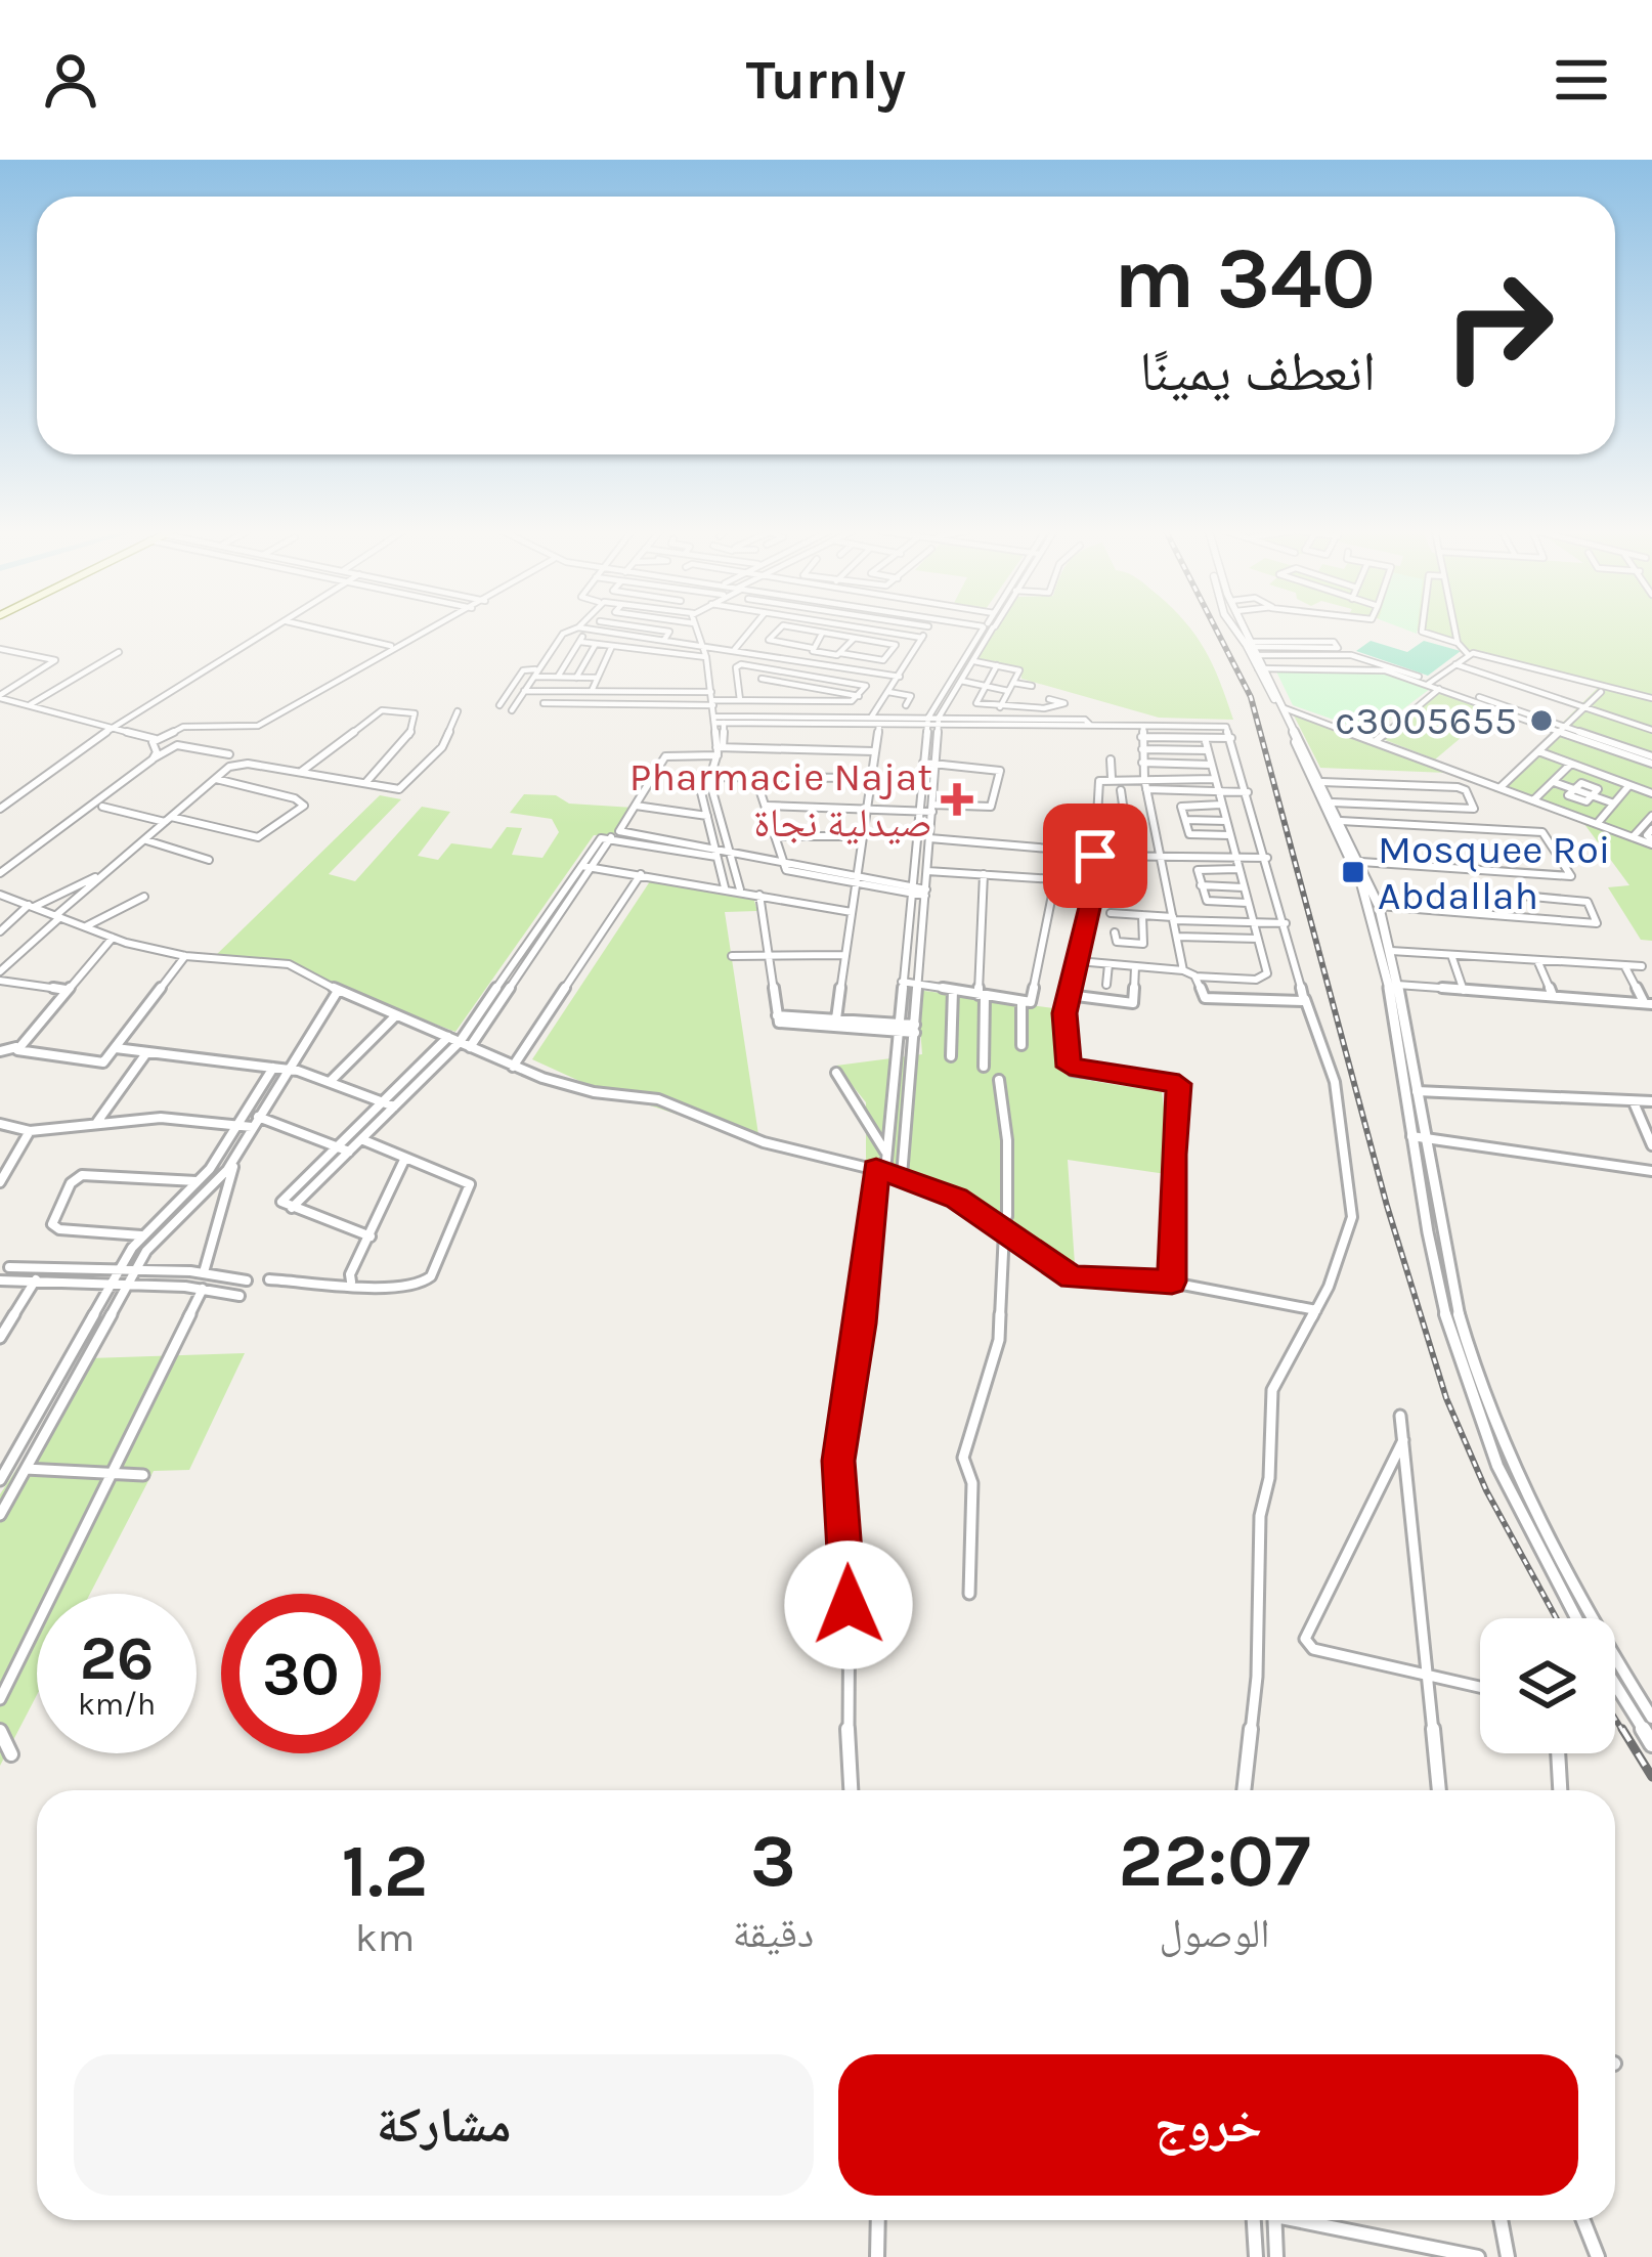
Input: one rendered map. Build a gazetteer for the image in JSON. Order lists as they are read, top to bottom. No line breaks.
{"places":{"other":["c3005655"],"health":["Pharmacie Najat صيدلية نجاة"],"transit":["Mosquee Roi Abdallah"]},"page":{"header":"Turnly","turn":["340 m","انعطف يمينًا"],"speed":"26 km/h","limit":"30","eta":["22:07","الوصول","3","دقيقة","1.2","km"],"buttons":["خروج","مشاركة"]}}
